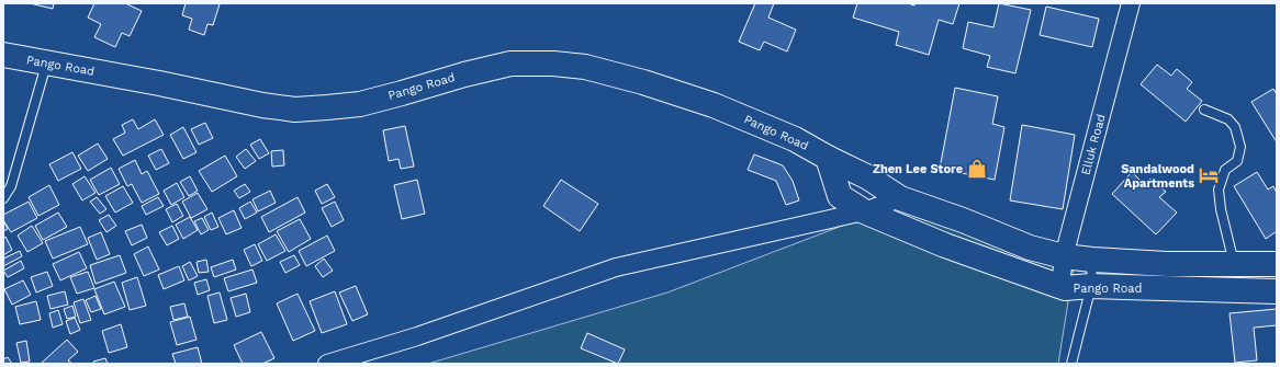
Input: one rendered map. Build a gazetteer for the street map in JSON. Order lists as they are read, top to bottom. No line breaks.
{"streets":{"street":["Pango Road","Elluk Road"]},"crossings":[["Pango Road","Elluk Road"]],"places":{"shop":["Zhen Lee Store"],"hotel":["Sandalwood Apartments"]}}
